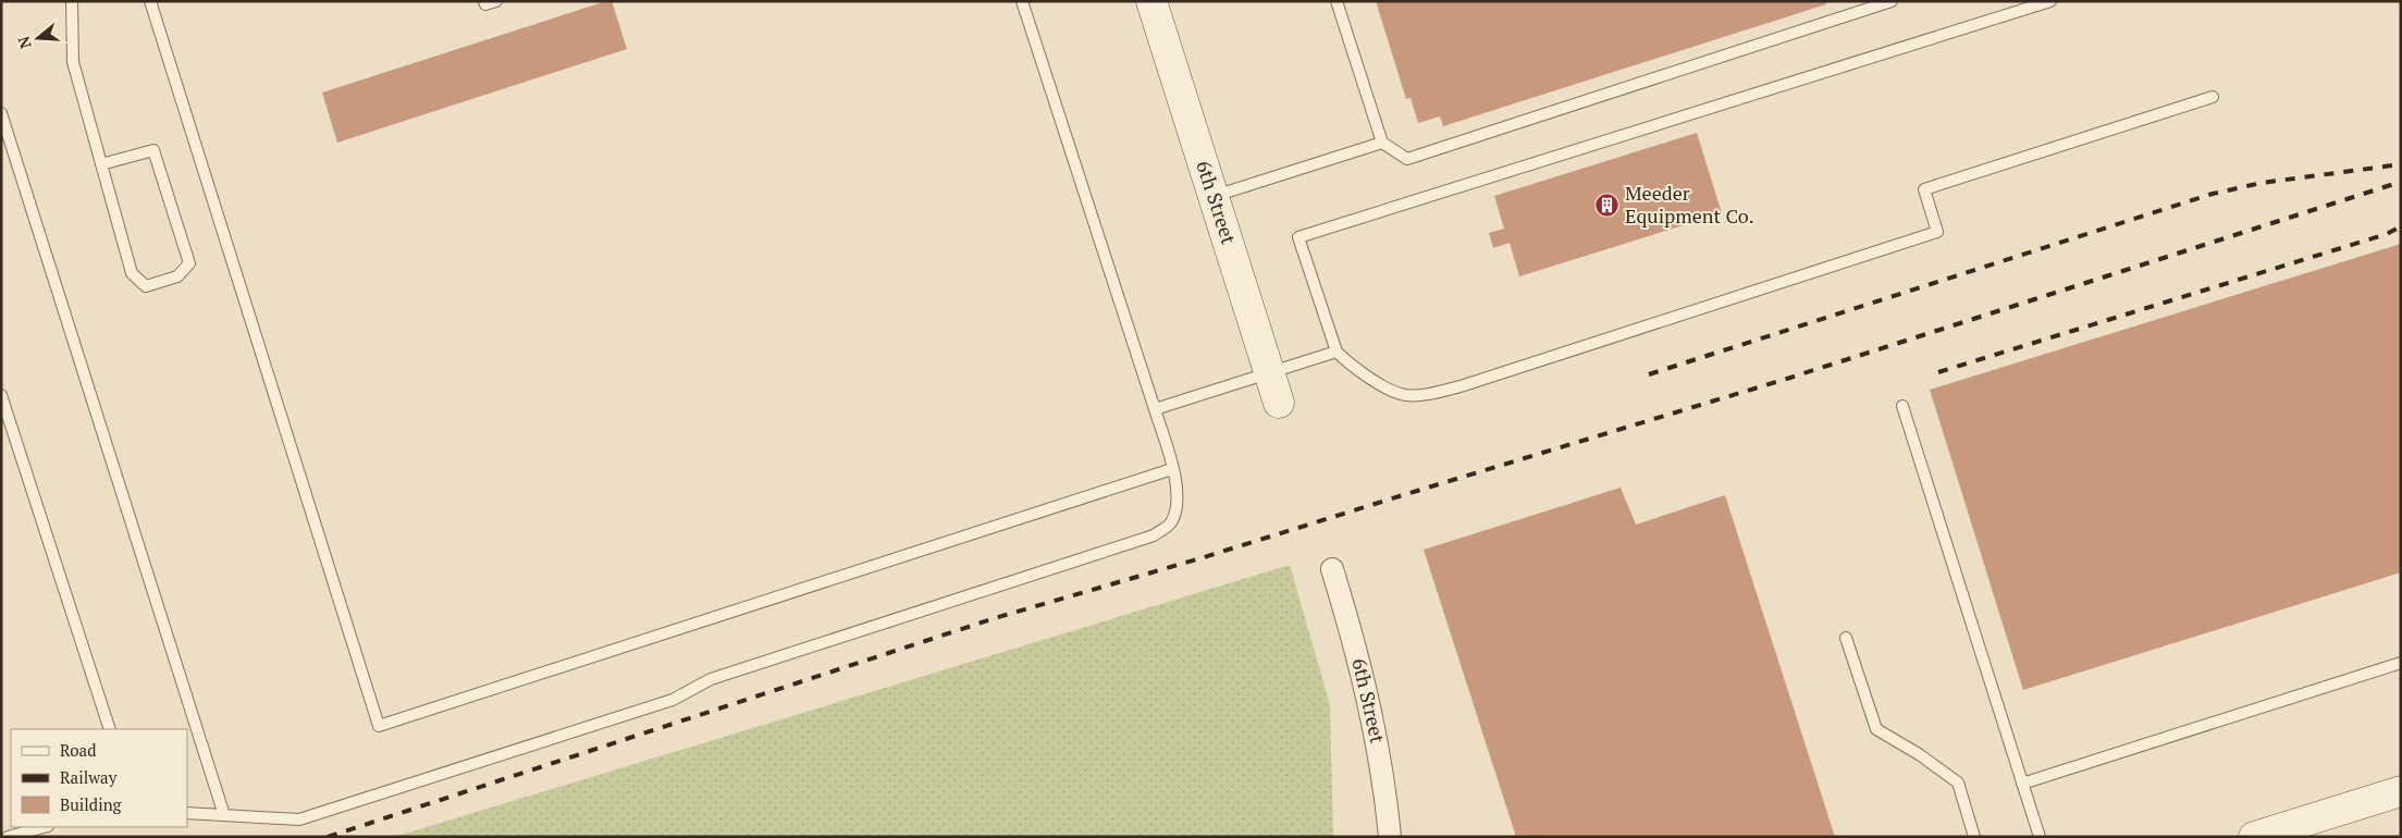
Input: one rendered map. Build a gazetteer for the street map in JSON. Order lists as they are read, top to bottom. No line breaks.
{"streets":{"street":["6th Street"]},"places":{"building":["Meeder Equipment Co."]},"legend":["Road","Railway","Building"],"north":"left"}
